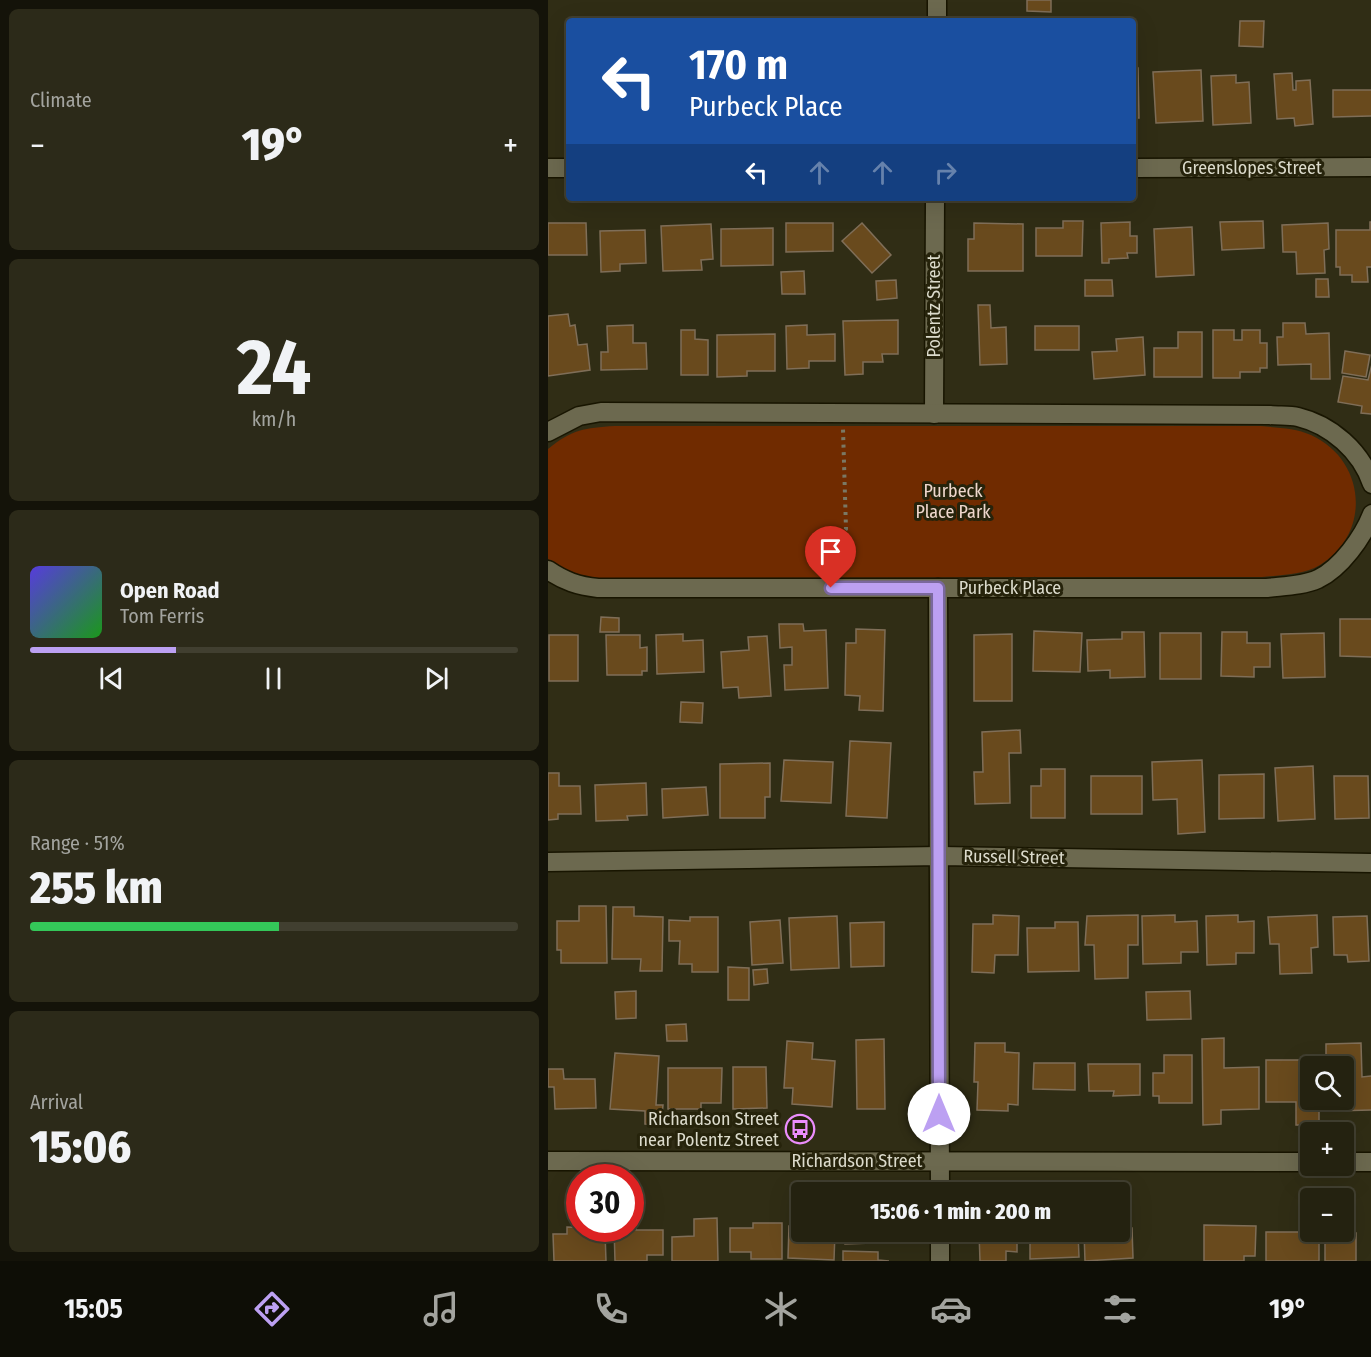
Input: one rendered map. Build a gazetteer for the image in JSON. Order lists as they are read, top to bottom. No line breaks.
{"streets":{"street":["Greenslopes Street","Polentz Street","Purbeck Place","Russell Street","Richardson Street"]},"parks":["Purbeck Place Park"],"places":{"bus stop":["Richardson Street near Polentz Street"]},"page":{"tile":["Climate",["24","km/h"],["Range · 51%","255 km"],["Arrival","15:06"]],"turn":["170 m","Purbeck Place"],"heat":["−","19°","+"],"song":["Open Road","Tom Ferris"],"map_buttons":["+","−"],"limit":"30","trip":"15:06 · 1 min · 200 m","tabs":["15:05","19°"]}}
